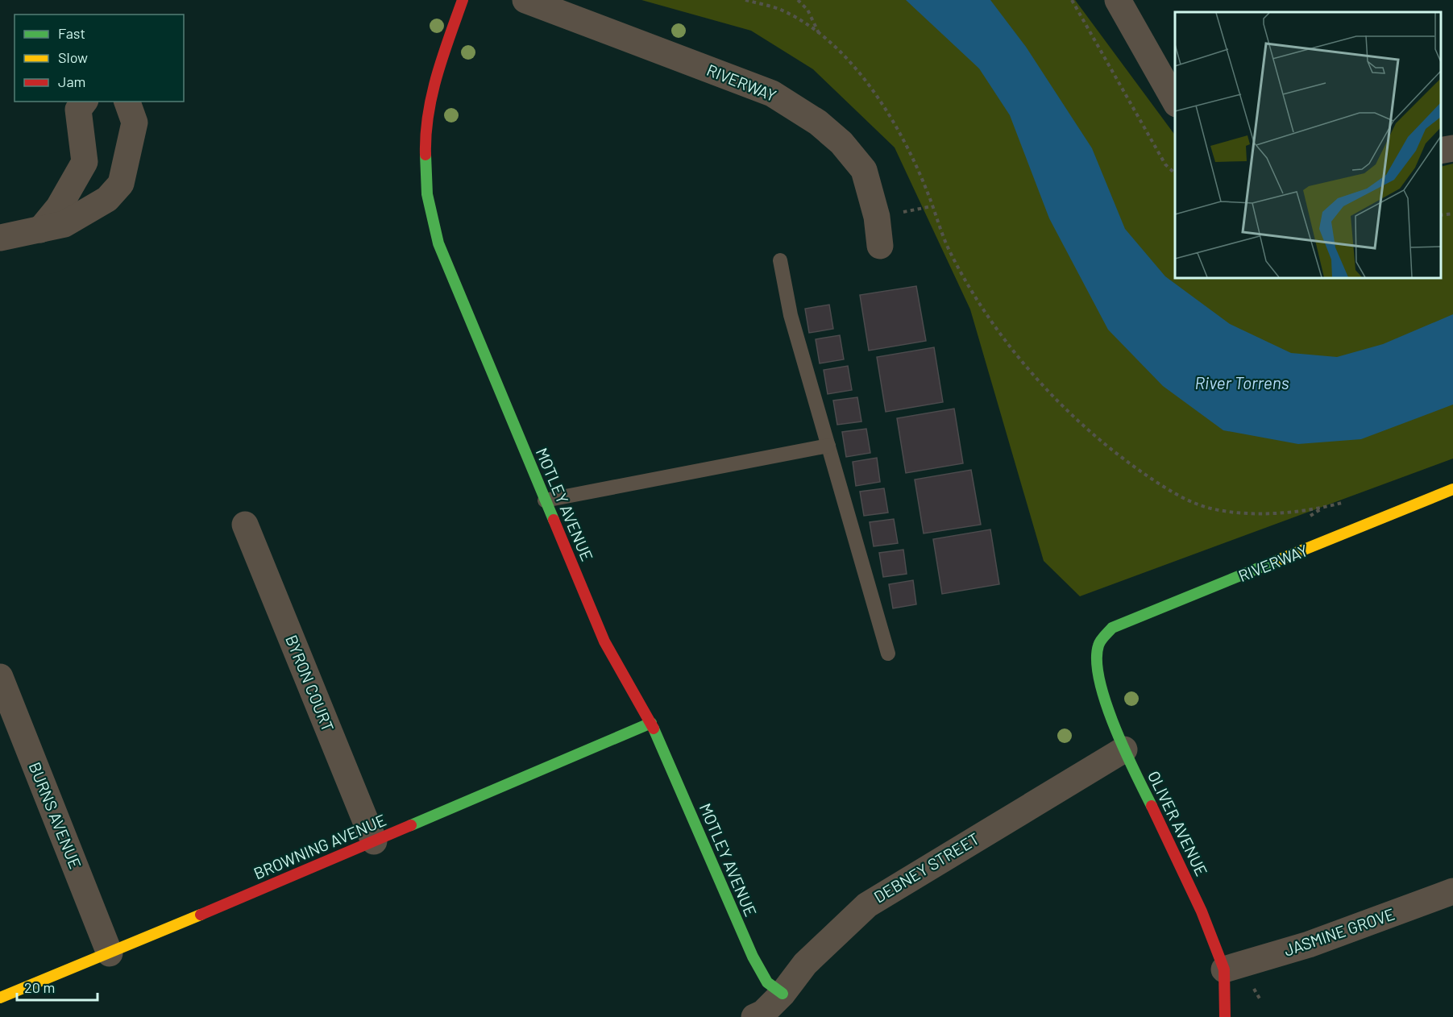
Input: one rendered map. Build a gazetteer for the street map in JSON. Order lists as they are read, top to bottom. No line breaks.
{"streets":{"street":["RIVERWAY","MOTLEY AVENUE","BYRON COURT","BURNS AVENUE","OLIVER AVENUE","BROWNING AVENUE","DEBNEY STREET","JASMINE GROVE"]},"crossings":[["RIVERWAY","OLIVER AVENUE"],["MOTLEY AVENUE","BROWNING AVENUE"],["MOTLEY AVENUE","DEBNEY STREET"],["BYRON COURT","BROWNING AVENUE"],["BURNS AVENUE","BROWNING AVENUE"],["OLIVER AVENUE","DEBNEY STREET"],["OLIVER AVENUE","JASMINE GROVE"]],"water":["River Torrens"],"legend":["Fast","Slow","Jam"],"scale_bar":"20 m"}
